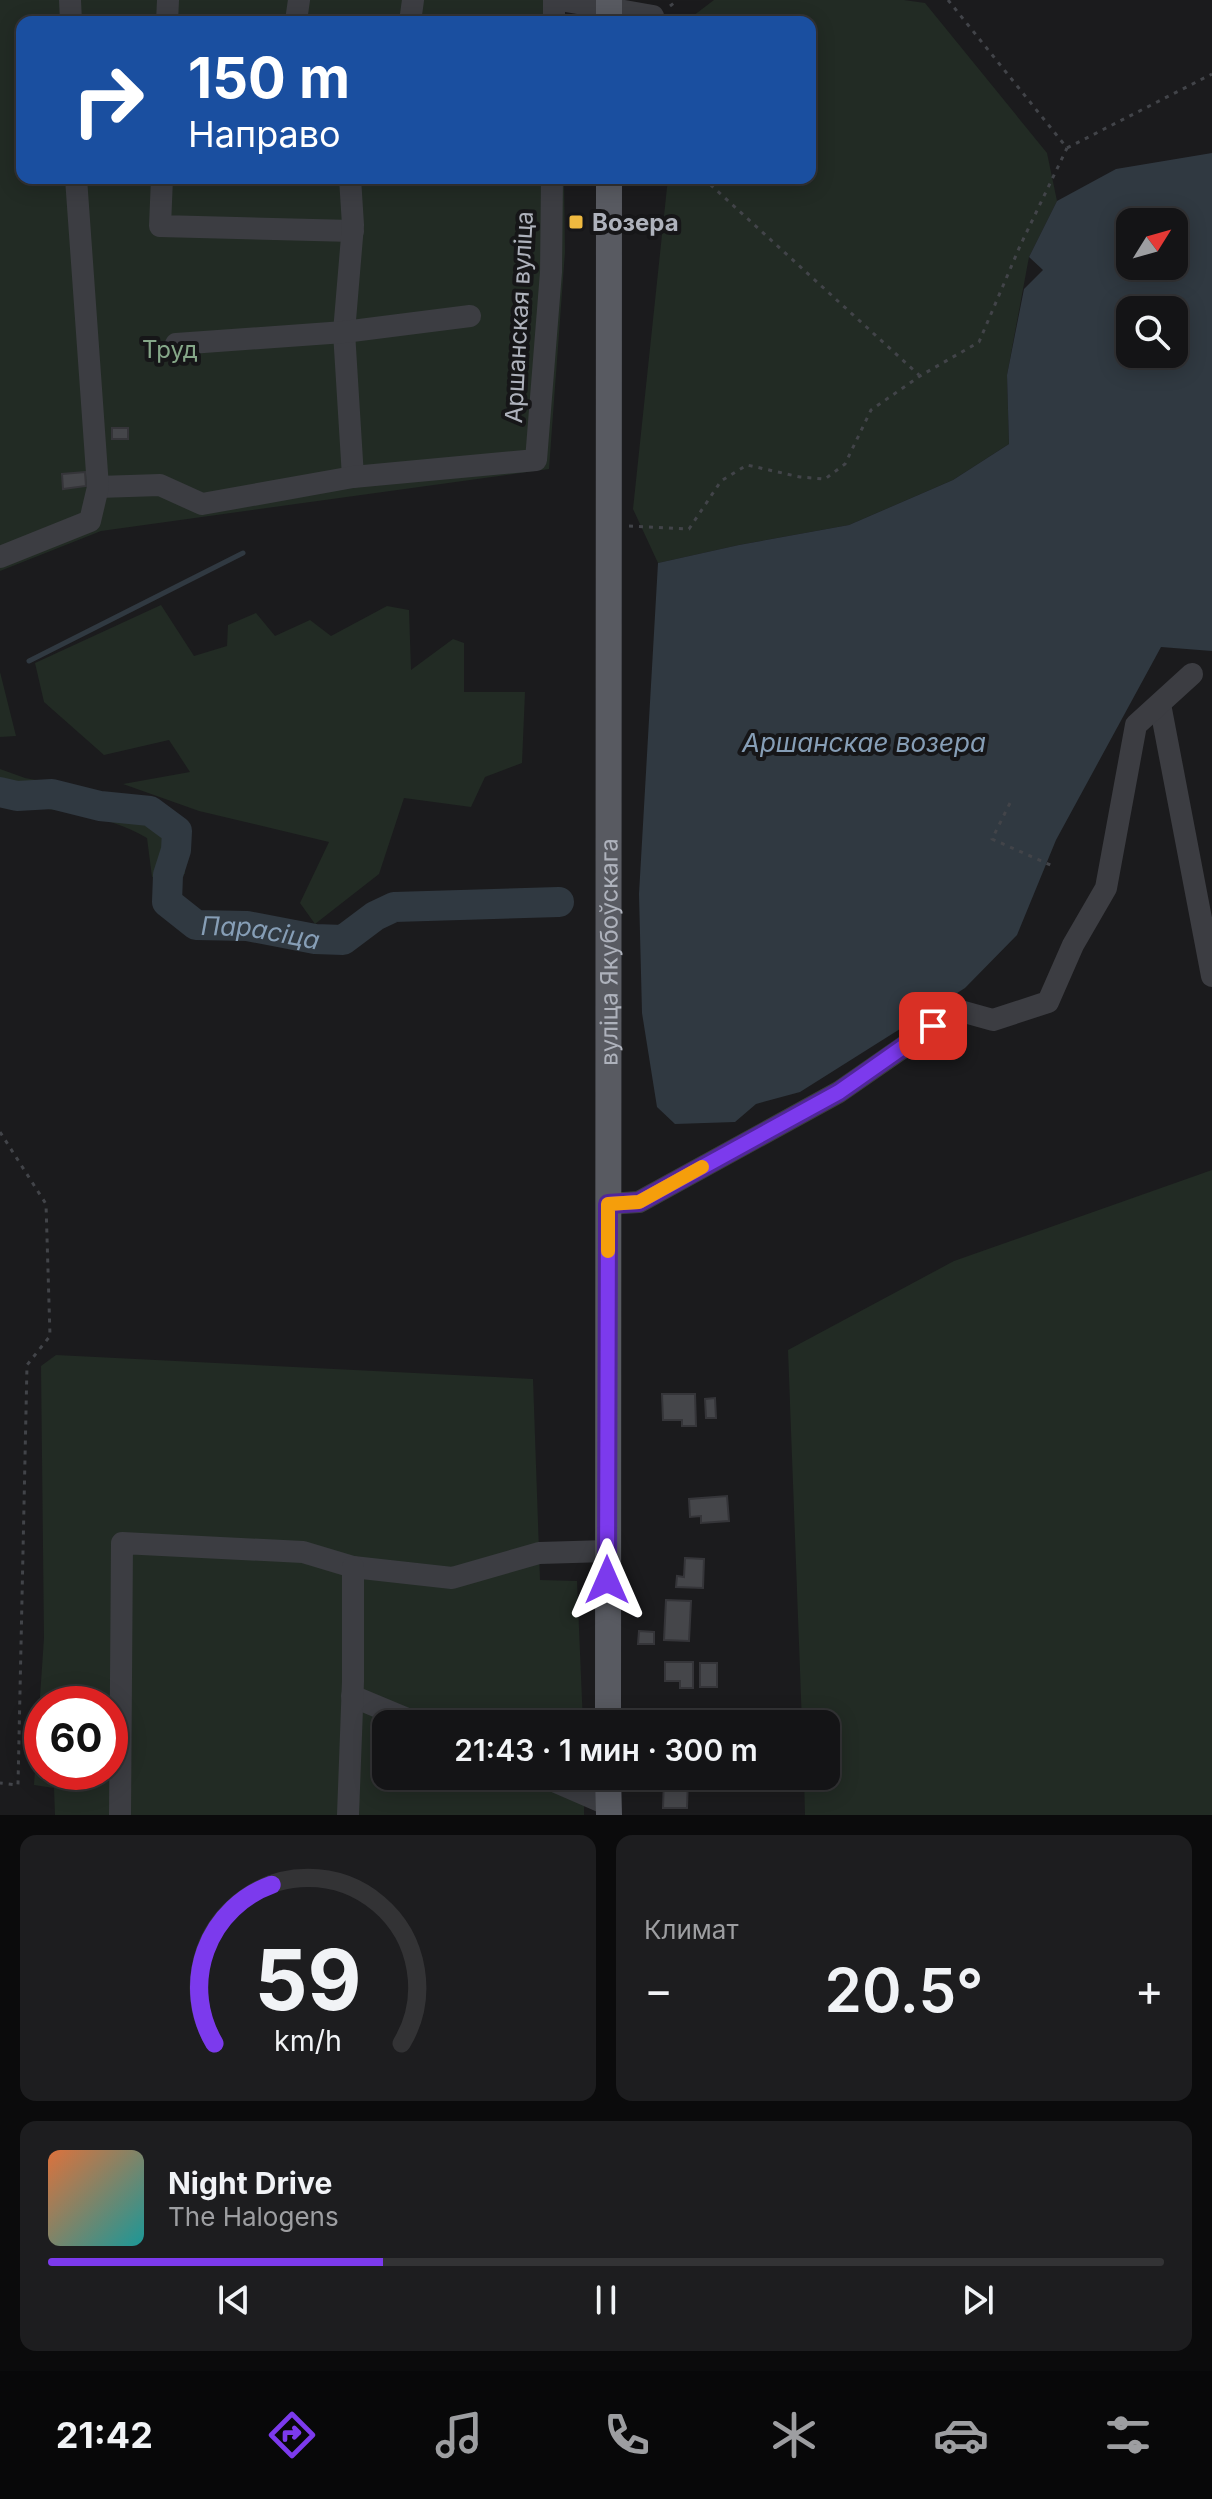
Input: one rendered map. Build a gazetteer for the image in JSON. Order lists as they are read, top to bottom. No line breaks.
{"streets":{"main road":["вуліца Якубоўскага"],"street":["Аршанская вуліца"]},"water":["Аршанскае возера","Парасіца"],"parks":["Труд"],"places":{"transit":["Возера"]},"north":"top right","page":{"turn":["150 m","Направо"],"limit":"60","trip":"21:43 · 1 мин · 300 m","tile":"Климат","heat":["−","20.5°","+"],"song":["Night Drive","The Halogens"],"tabs":"21:42","gauge":["59","km/h"]}}
